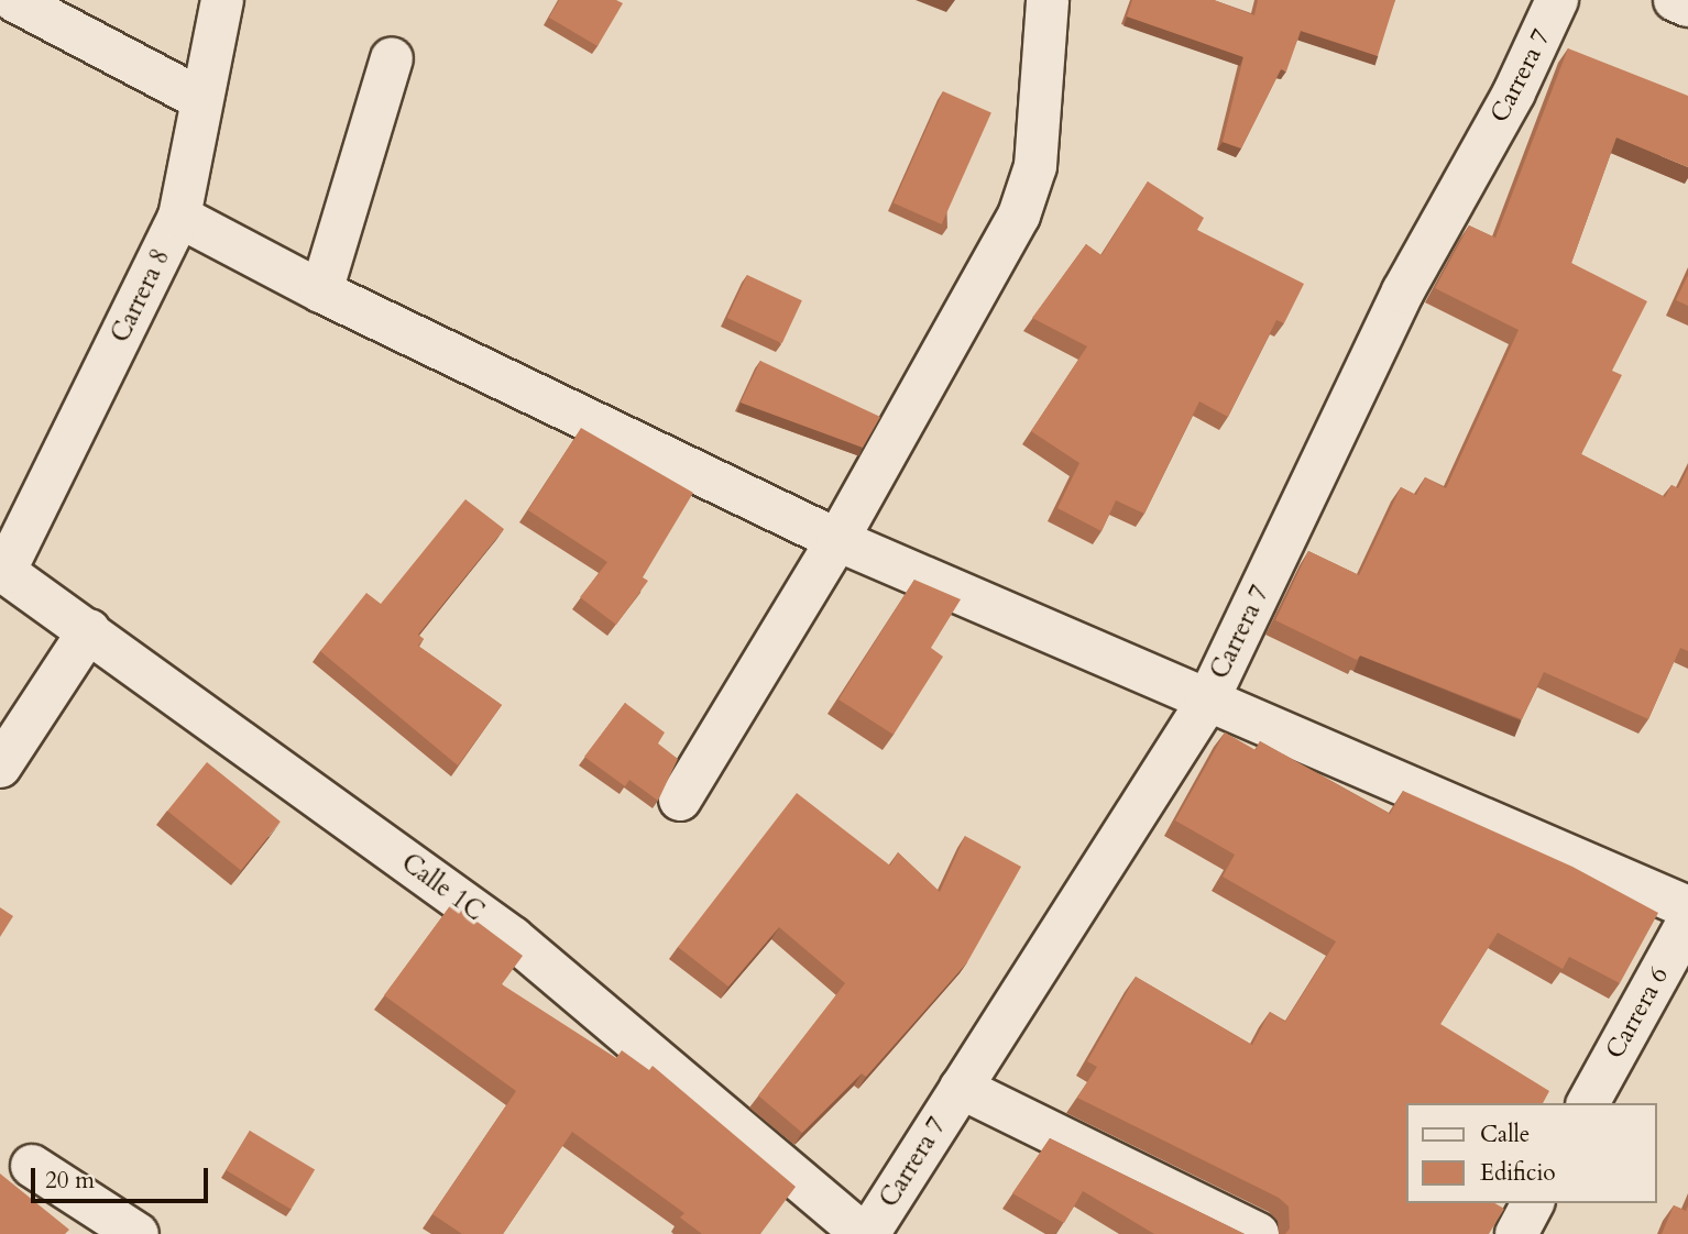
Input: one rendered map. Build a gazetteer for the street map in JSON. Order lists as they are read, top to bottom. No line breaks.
{"streets":{"street":["Carrera 7","Carrera 8","Calle 1C","Carrera 6"]},"crossings":[["Carrera 7","Calle 1C"],["Carrera 8","Calle 1C"]],"legend":["Calle","Edificio"],"scale_bar":"20 m"}
